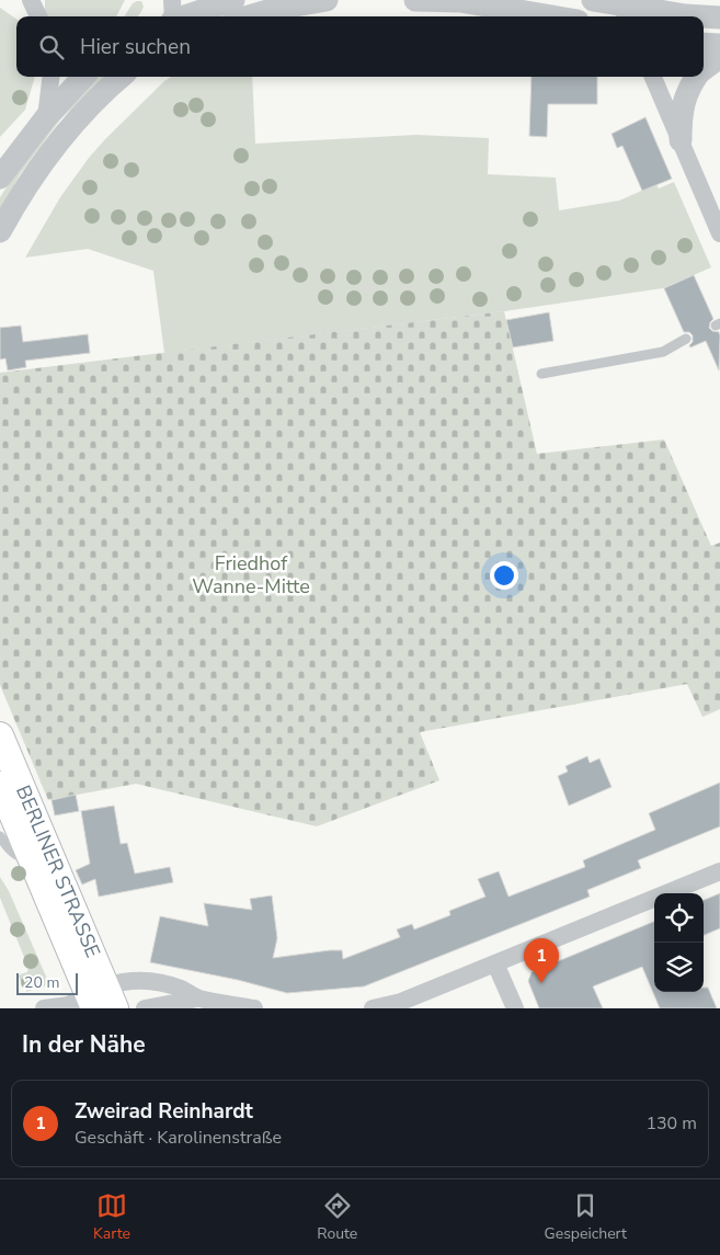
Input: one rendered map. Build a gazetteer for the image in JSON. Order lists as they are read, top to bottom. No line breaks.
{"streets":{"main road":["BERLINER STRASSE"]},"parks":["Friedhof Wanne-Mitte"],"scale_bar":"20 m","page":{"search":"Hier suchen","pins":"1","scale":"20 m","heading":"In der Nähe","list":[{"mark":"1","name":"Zweirad Reinhardt","note":"Geschäft · Karolinenstraße","value":"130 m"}],"nav":["Karte","Route","Gespeichert"]}}
